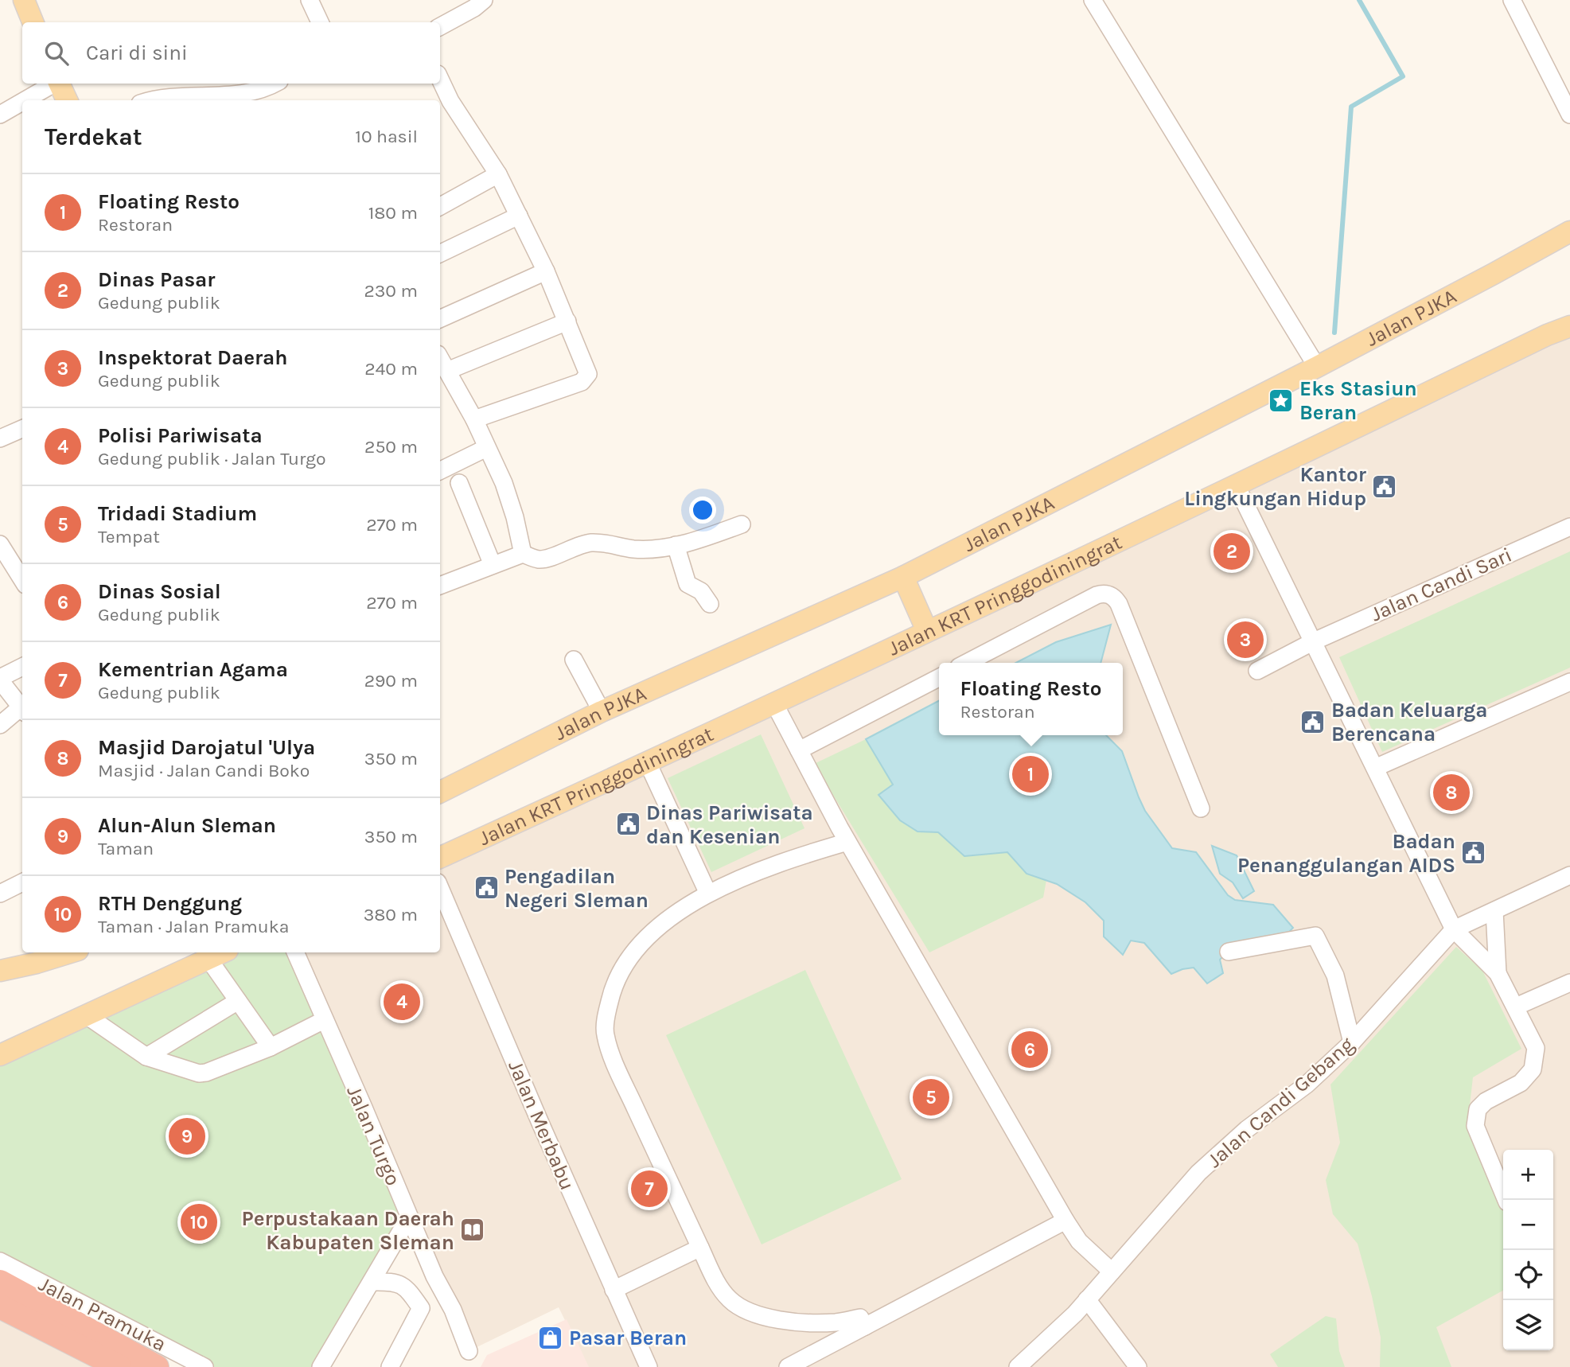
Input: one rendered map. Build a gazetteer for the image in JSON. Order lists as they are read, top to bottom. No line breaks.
{"streets":{"main road":["Jalan PJKA","Jalan KRT Pringgodiningrat"],"street":["Jalan Candi Sari","Jalan Candi Gebang","Jalan Merbabu","Jalan Turgo","Jalan Pramuka"]},"places":{"place":["Eks Stasiun Beran"],"public building":["Kantor Lingkungan Hidup","Badan Keluarga Berencana","Dinas Pariwisata dan Kesenian","Badan Penanggulangan AIDS","Pengadilan Negeri Sleman"],"library":["Perpustakaan Daerah Kabupaten Sleman"],"shop":["Pasar Beran"]},"page":{"search":"Cari di sini","heading":["Terdekat","10 hasil"],"list":[{"mark":"1","name":"Floating Resto","note":"Restoran","value":"180 m"},{"mark":"2","name":"Dinas Pasar","note":"Gedung publik","value":"230 m"},{"mark":"3","name":"Inspektorat Daerah","note":"Gedung publik","value":"240 m"},{"mark":"4","name":"Polisi Pariwisata","note":"Gedung publik · Jalan Turgo","value":"250 m"},{"mark":"5","name":"Tridadi Stadium","note":"Tempat","value":"270 m"},{"mark":"6","name":"Dinas Sosial","note":"Gedung publik","value":"270 m"},{"mark":"7","name":"Kementrian Agama","note":"Gedung publik","value":"290 m"},{"mark":"8","name":"Masjid Darojatul 'Ulya","note":"Masjid · Jalan Candi Boko","value":"350 m"},{"mark":"9","name":"Alun-Alun Sleman","note":"Taman","value":"350 m"},{"mark":"10","name":"RTH Denggung","note":"Taman · Jalan Pramuka","value":"380 m"}],"pins":["2","3","1","8","4","6","5","9","7","10"],"popup":["Floating Resto","Restoran"],"map_buttons":["+","−"]}}
